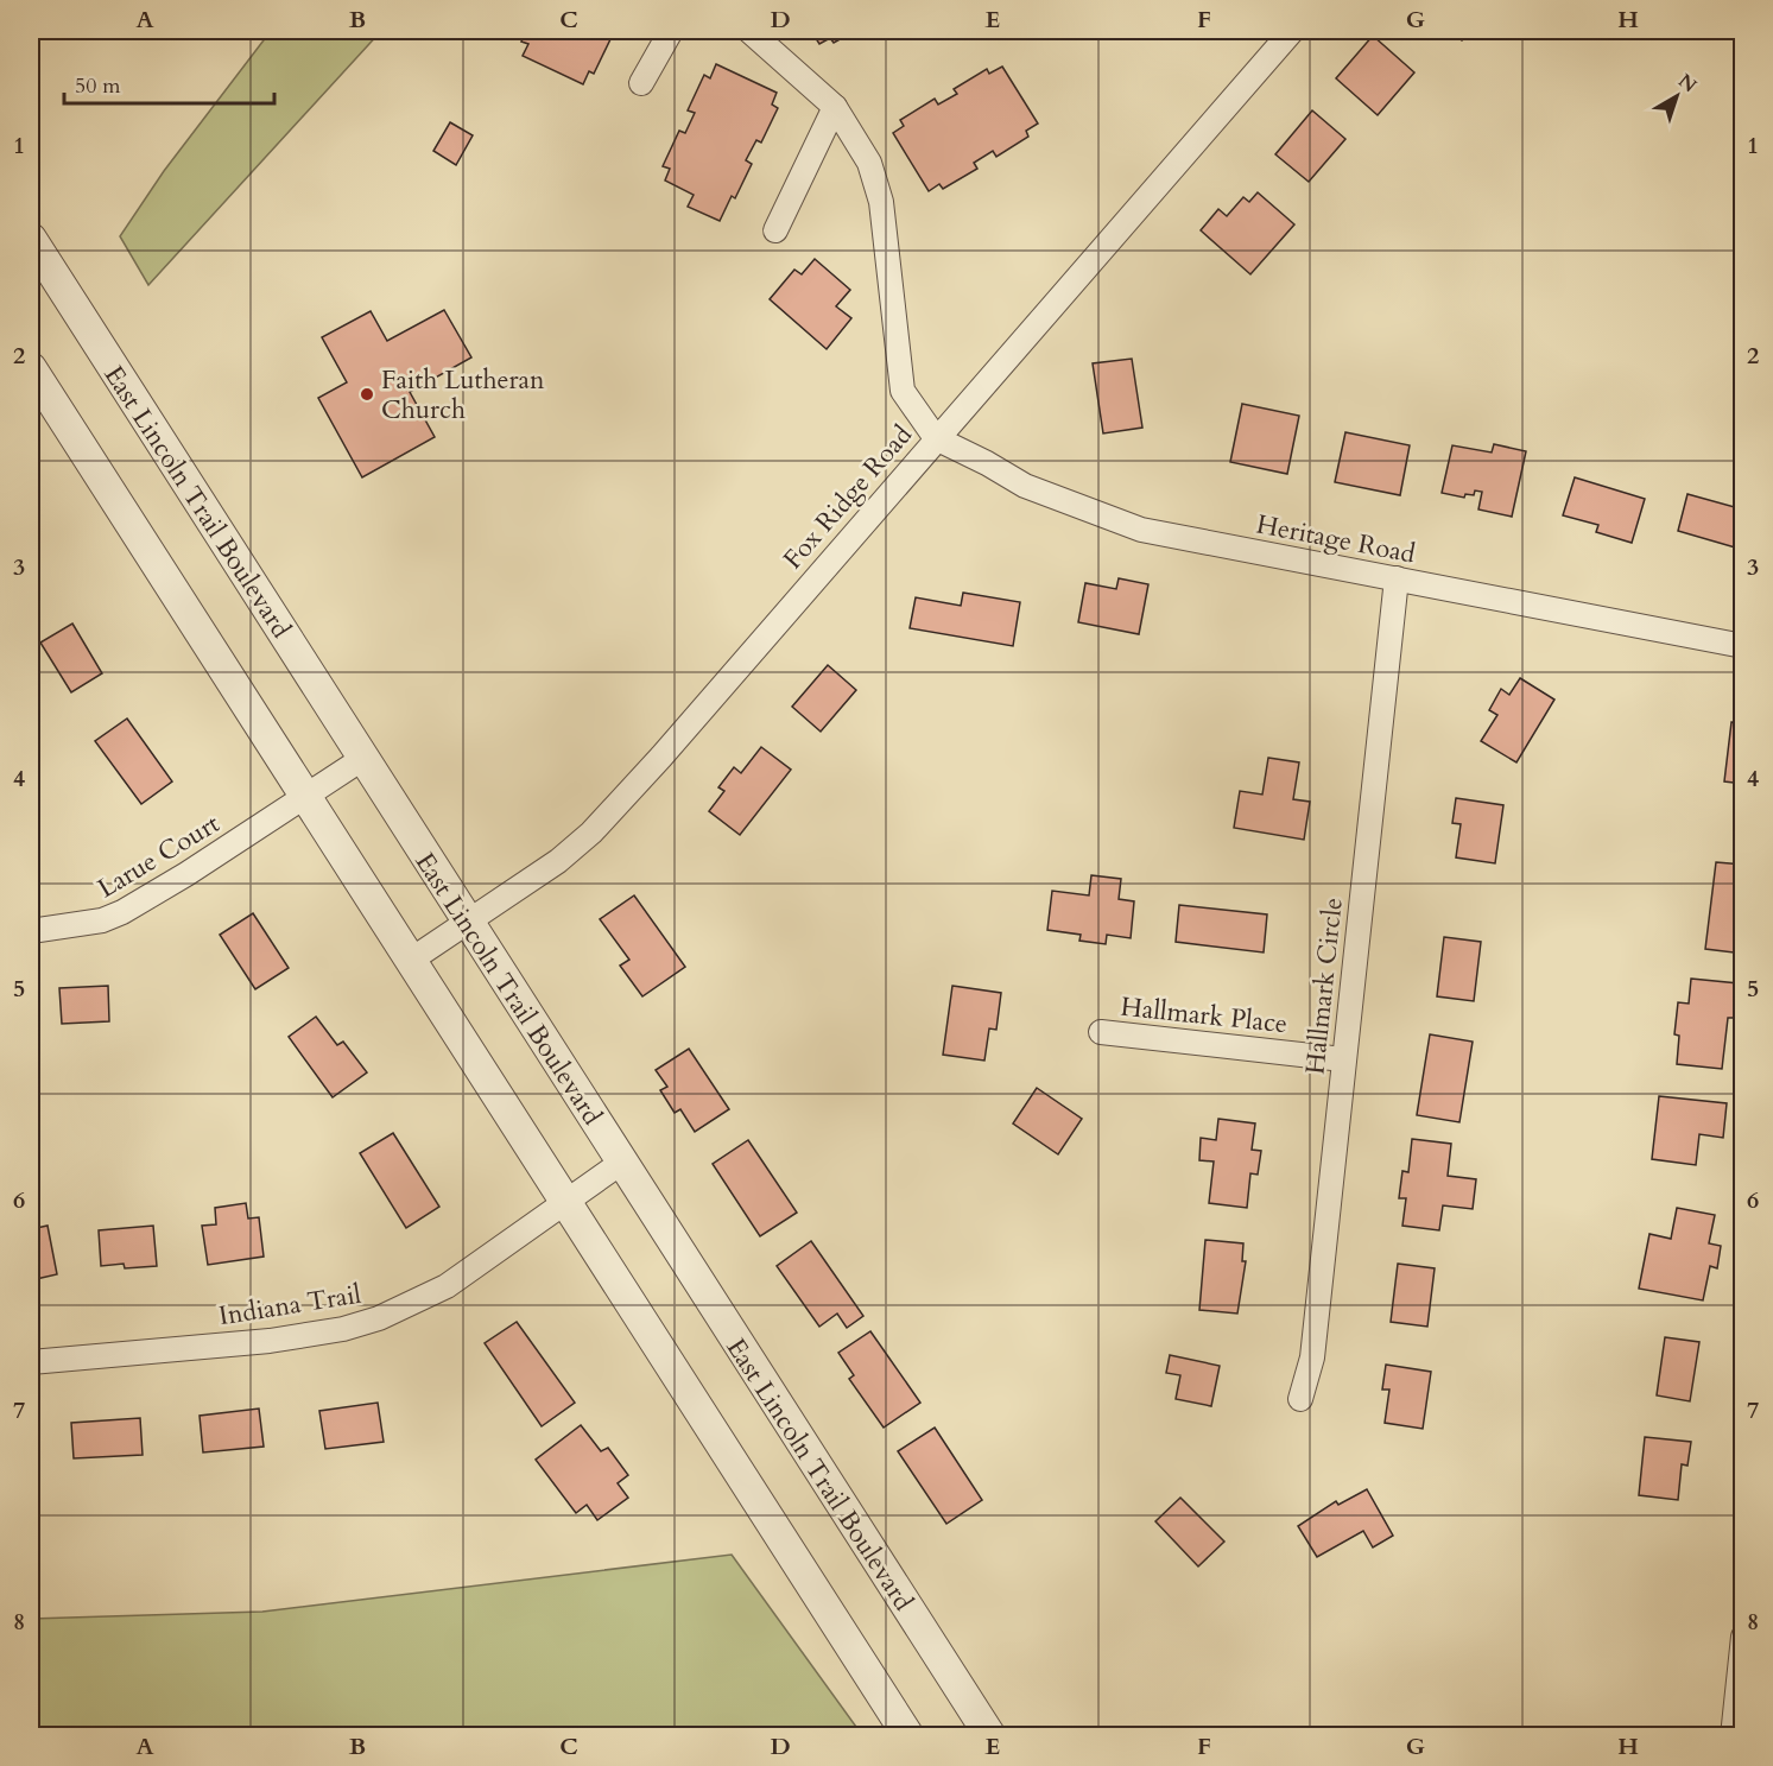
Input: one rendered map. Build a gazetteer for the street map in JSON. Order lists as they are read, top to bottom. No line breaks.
{"streets":{"street":["Fox Ridge Road","East Lincoln Trail Boulevard","Heritage Road","Larue Court","Hallmark Circle","Hallmark Place","Indiana Trail"]},"crossings":[["Fox Ridge Road","East Lincoln Trail Boulevard"],["Fox Ridge Road","Heritage Road"],["East Lincoln Trail Boulevard","Larue Court"],["East Lincoln Trail Boulevard","Indiana Trail"],["Heritage Road","Hallmark Circle"],["Hallmark Circle","Hallmark Place"]],"places":["Faith Lutheran Church"],"scale_bar":"50 m","north":"top right","grid":{"columns":["A","B","C","D","E","F","G","H"],"rows":["1","2","3","4","5","6","7","8"]}}
